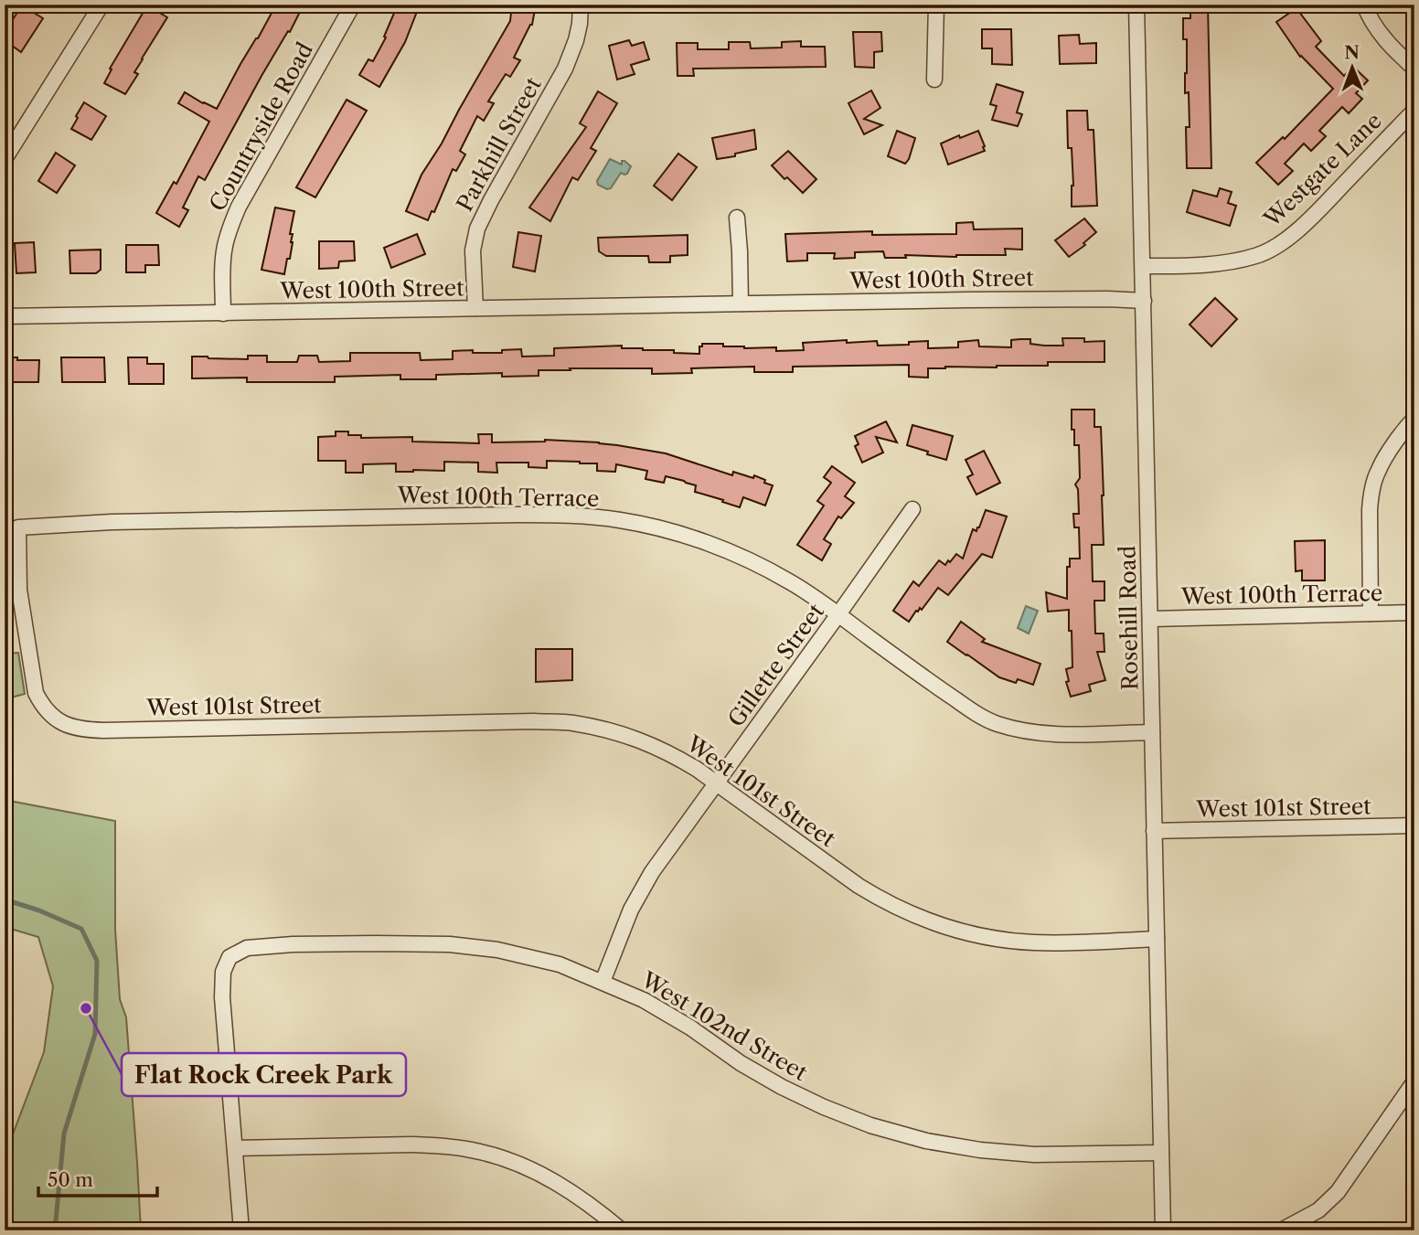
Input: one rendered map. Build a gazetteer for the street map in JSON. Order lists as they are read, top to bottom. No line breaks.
{"streets":{"street":["Countryside Road","Parkhill Street","Westgate Lane","West 100th Street","West 100th Terrace","Rosehill Road","Gillette Street","West 101st Street","West 102nd Street"]},"crossings":[["Countryside Road","West 100th Street"],["Parkhill Street","West 100th Street"],["Westgate Lane","Rosehill Road"],["West 100th Street","Rosehill Road"],["West 100th Terrace","Rosehill Road"],["West 100th Terrace","Gillette Street"],["West 100th Terrace","West 101st Street"],["Rosehill Road","West 101st Street"],["Rosehill Road","West 102nd Street"],["Gillette Street","West 101st Street"],["Gillette Street","West 102nd Street"]],"places":["Flat Rock Creek Park"],"scale_bar":"50 m","north":"top"}
